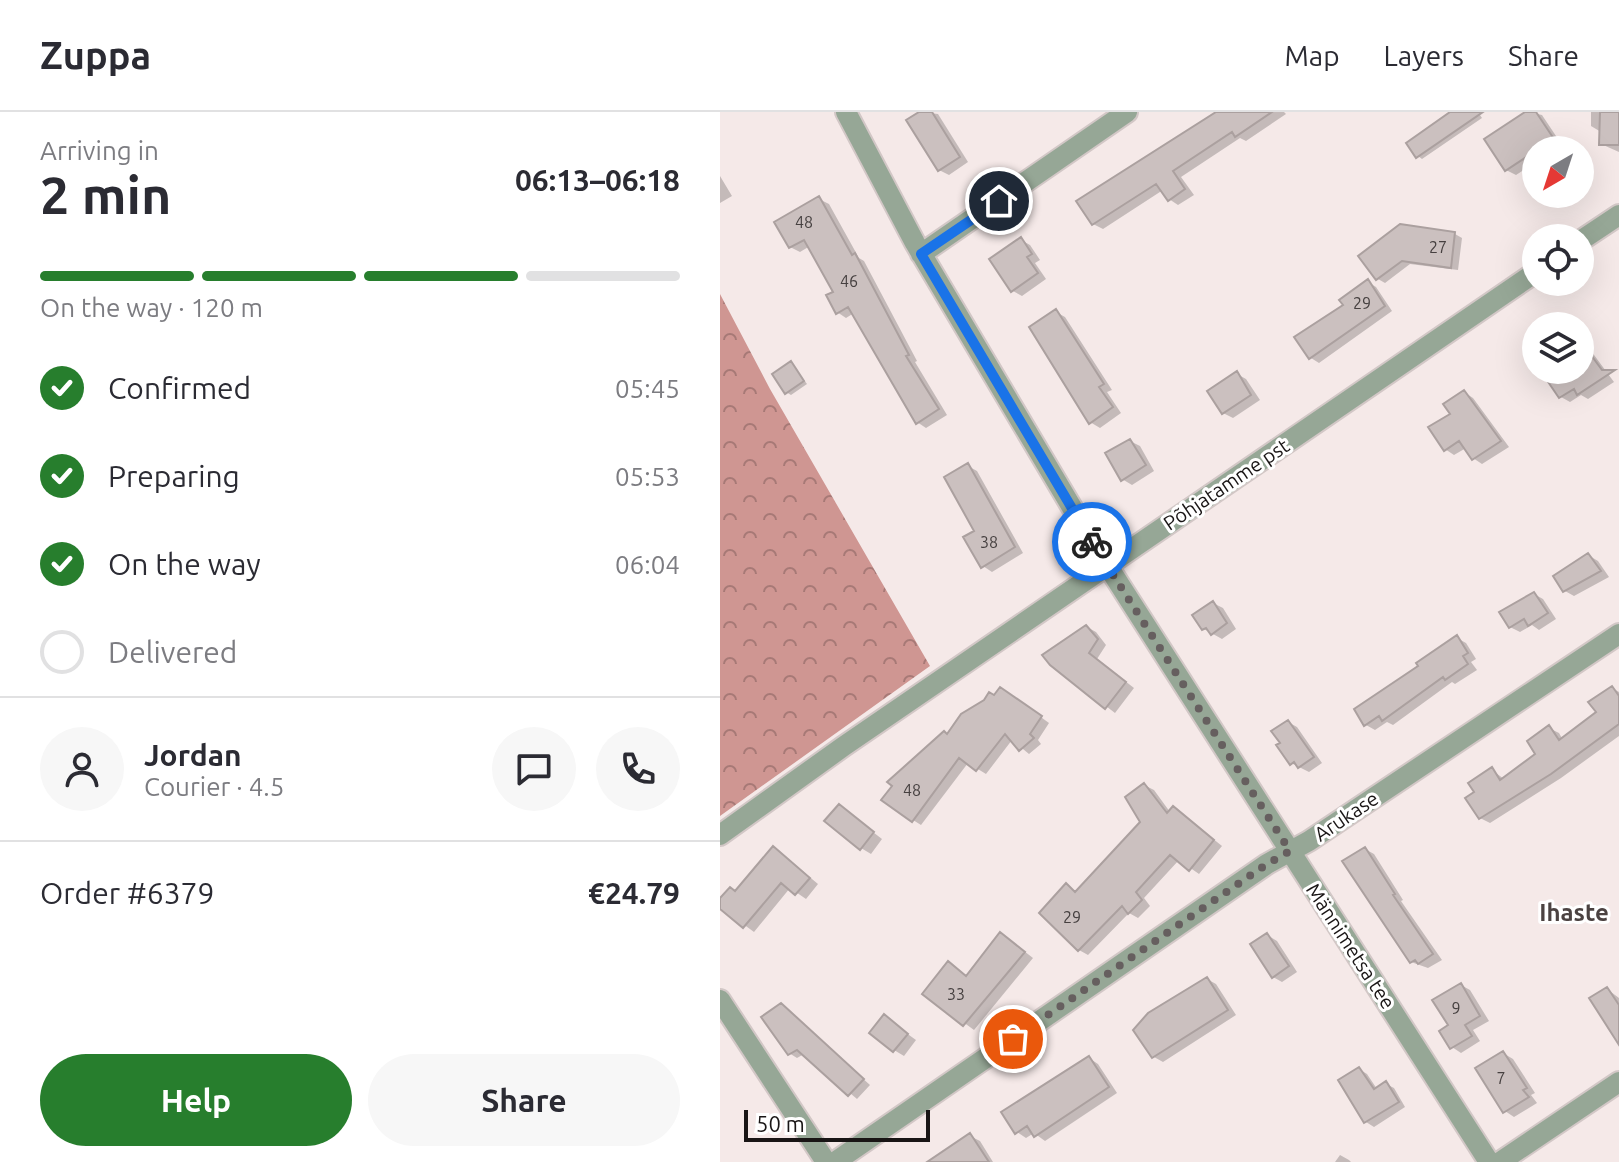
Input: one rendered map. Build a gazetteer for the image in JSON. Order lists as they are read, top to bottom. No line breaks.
{"streets":{"street":["Põhjatamme pst","Arukase","Männimetsa tee"]},"crossings":[["Põhjatamme pst","Männimetsa tee"],["Arukase","Männimetsa tee"]],"districts":["Ihaste"],"house_numbers":["48","27","46","29","38","48","29","33","9","7"],"scale_bar":"50 m","north":"bottom left","page":{"header":"Zuppa","nav":["Map","Layers","Share"],"heading":["2 min","Arriving in","06:13–06:18"],"panel":["Jordan","Courier · 4.5","Order #6379","€24.79"],"bar":"On the way · 120 m","list":[["Confirmed","05:45"],["Preparing","05:53"],["On the way","06:04"],"Delivered"],"buttons":["Help","Share"],"scale":"50 m"}}
